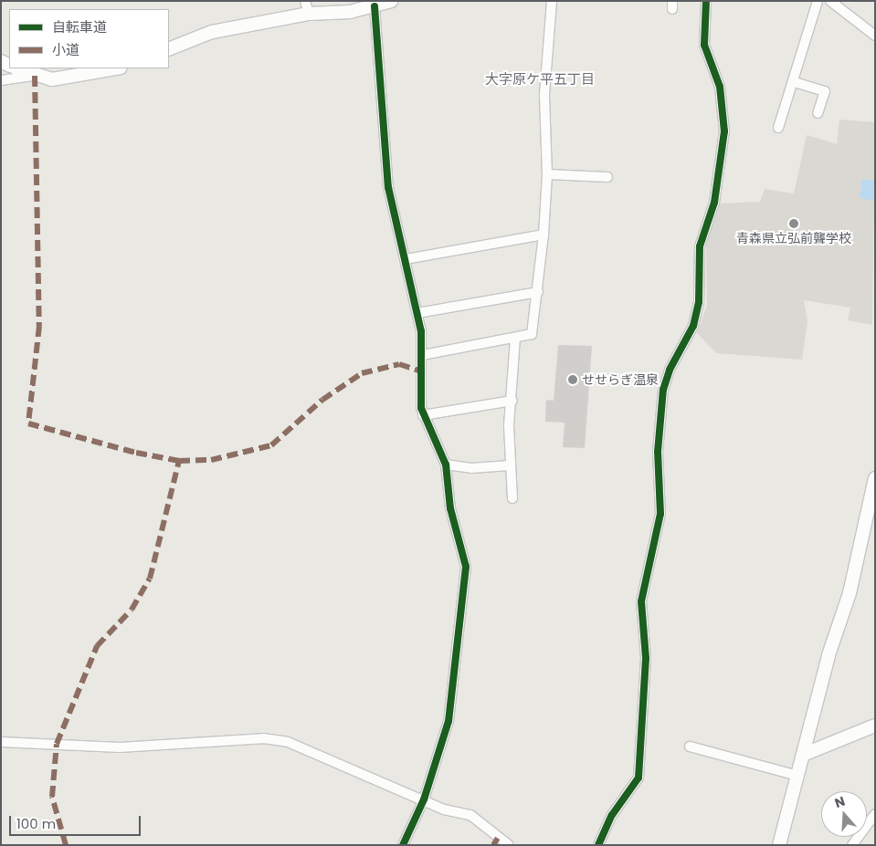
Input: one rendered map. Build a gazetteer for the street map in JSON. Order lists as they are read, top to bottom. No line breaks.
{"districts":["大字原ケ平五丁目"],"places":["青森県立弘前聾学校","せせらぎ温泉"],"legend":["自転車道","小道"],"scale_bar":"100 m","north":"top"}
